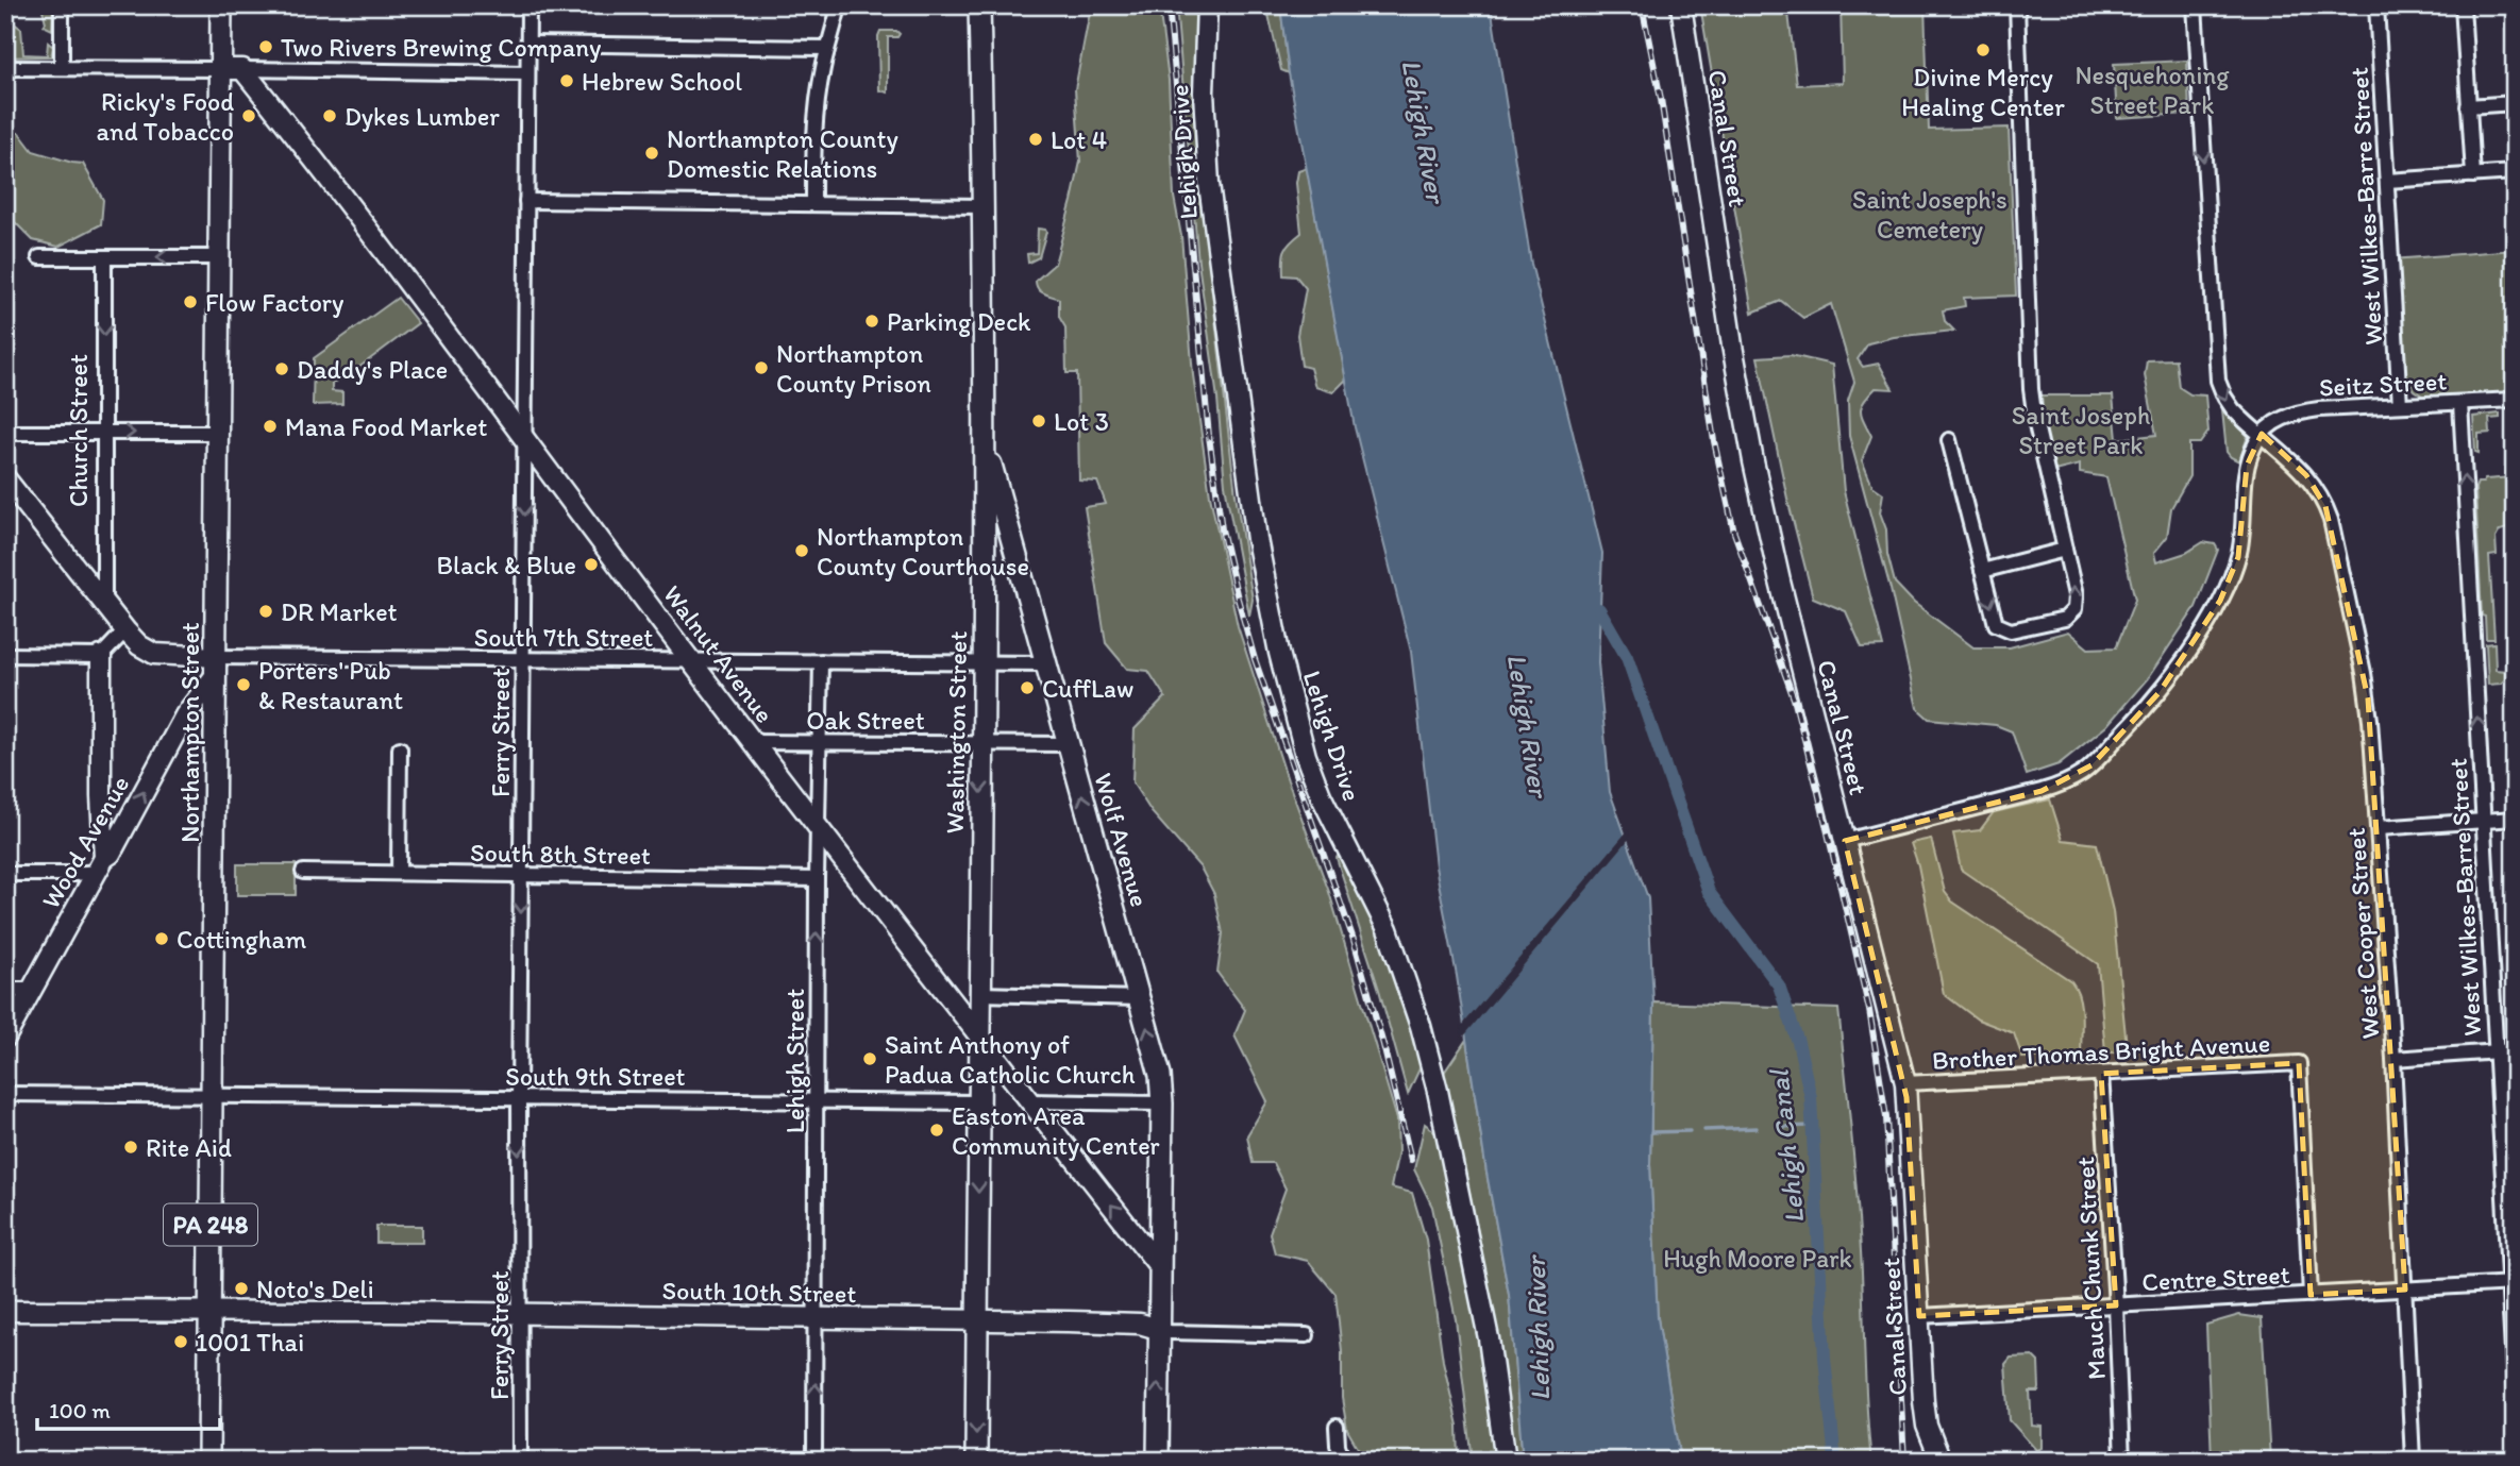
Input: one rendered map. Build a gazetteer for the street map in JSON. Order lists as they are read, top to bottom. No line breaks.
{"streets":{"main road":["Northampton Street","Washington Street","Wolf Avenue","PA 248"],"street":["Canal Street","Lehigh Drive","West Wilkes-Barre Street","Seitz Street","Church Street","South 7th Street","Walnut Avenue","Oak Street","Ferry Street","Wood Avenue","South 8th Street","West Cooper Street","Brother Thomas Bright Avenue","Lehigh Street","South 9th Street","Mauch Chunk Street","Centre Street","South 10th Street"]},"crossings":[["Canal Street","Brother Thomas Bright Avenue"],["Canal Street","Centre Street"],["West Wilkes-Barre Street","Seitz Street"],["West Wilkes-Barre Street","Centre Street"],["Seitz Street","West Cooper Street"],["South 7th Street","Walnut Avenue"],["South 7th Street","Northampton Street"],["South 7th Street","Ferry Street"],["South 7th Street","Washington Street"],["South 7th Street","Wolf Avenue"],["South 7th Street","Wood Avenue"],["South 7th Street","Lehigh Street"],["Walnut Avenue","Oak Street"],["Walnut Avenue","Ferry Street"],["Walnut Avenue","Washington Street"],["Walnut Avenue","Wolf Avenue"],["Walnut Avenue","Lehigh Street"],["Oak Street","Washington Street"],["Oak Street","Wolf Avenue"],["Oak Street","Lehigh Street"],["Northampton Street","Wood Avenue"],["Northampton Street","South 9th Street"],["Northampton Street","South 10th Street"],["Ferry Street","South 8th Street"],["Ferry Street","South 9th Street"],["Ferry Street","South 10th Street"],["Washington Street","Wolf Avenue"],["Washington Street","South 9th Street"],["Washington Street","South 10th Street"],["Wolf Avenue","South 10th Street"],["South 8th Street","Lehigh Street"],["West Cooper Street","Centre Street"],["Brother Thomas Bright Avenue","Mauch Chunk Street"],["Brother Thomas Bright Avenue","Centre Street"],["Lehigh Street","South 9th Street"],["Lehigh Street","South 10th Street"],["Mauch Chunk Street","Centre Street"]],"one_way":["Church Street","Ferry Street","Washington Street","Wolf Avenue","Wood Avenue","Lehigh Street"],"water":["Lehigh River","Lehigh Canal"],"parks":["Nesquehoning Street Park","Saint Joseph's Cemetery","Saint Joseph Street Park","Hugh Moore Park"],"places":["Two Rivers Brewing Company","Divine Mercy Healing Center","Hebrew School","Ricky's Food and Tobacco","Dykes Lumber","Lot 4","Northampton County Domestic Relations","Flow Factory","Parking Deck","Northampton County Prison","Daddy's Place","Lot 3","Mana Food Market","Northampton County Courthouse","Black & Blue","DR Market","Porters' Pub & Restaurant","CuffLaw","Cottingham","Saint Anthony of Padua Catholic Church","Easton Area Community Center","Rite Aid","Noto's Deli","1001 Thai"],"scale_bar":"100 m"}
